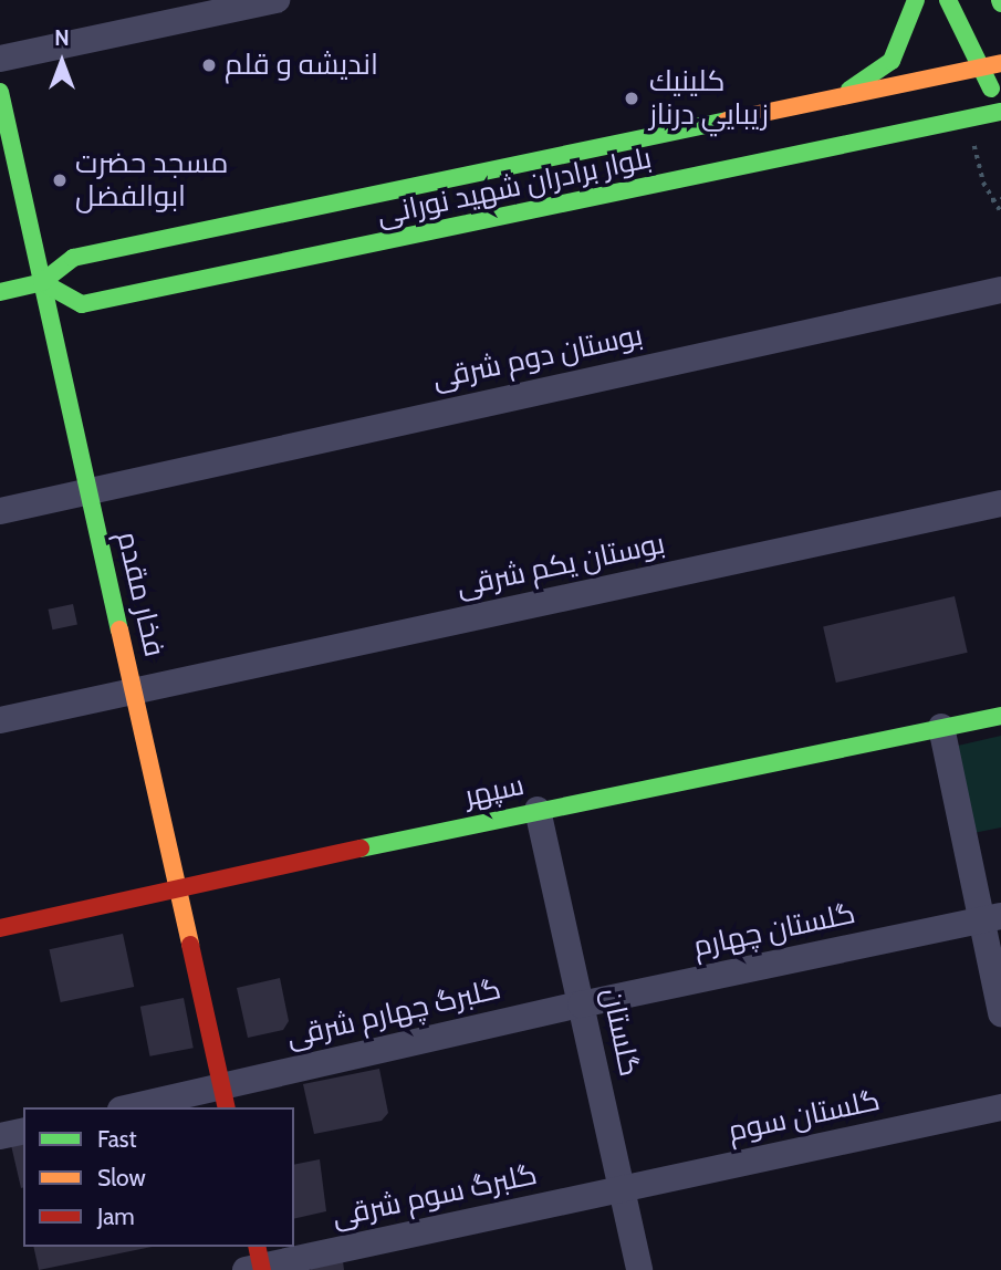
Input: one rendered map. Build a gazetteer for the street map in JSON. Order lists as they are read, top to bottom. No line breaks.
{"streets":{"main road":["بلوار برادران شهید نورانی","فخار مقدم","سپهر"],"street":["بوستان دوم شرقی","بوستان یکم شرقی","گلستان چهارم","گلبرگ چهارم شرقی","گلستان","گلستان سوم","گلبرگ سوم شرقی"]},"crossings":[["بلوار برادران شهید نورانی","فخار مقدم"],["بوستان دوم شرقی","فخار مقدم"],["بوستان یکم شرقی","فخار مقدم"],["فخار مقدم","سپهر"],["فخار مقدم","گلبرگ چهارم شرقی"],["سپهر","گلستان"],["گلستان چهارم","گلبرگ چهارم شرقی"],["گلستان چهارم","گلستان"],["گلبرگ چهارم شرقی","گلستان"],["گلستان","گلستان سوم"],["گلستان","گلبرگ سوم شرقی"],["گلستان سوم","گلبرگ سوم شرقی"]],"places":["اندیشه و قلم","كلينيك زيبايي درناز","مسجد حضرت ابوالفضل"],"legend":["Fast","Slow","Jam"],"north":"top"}
